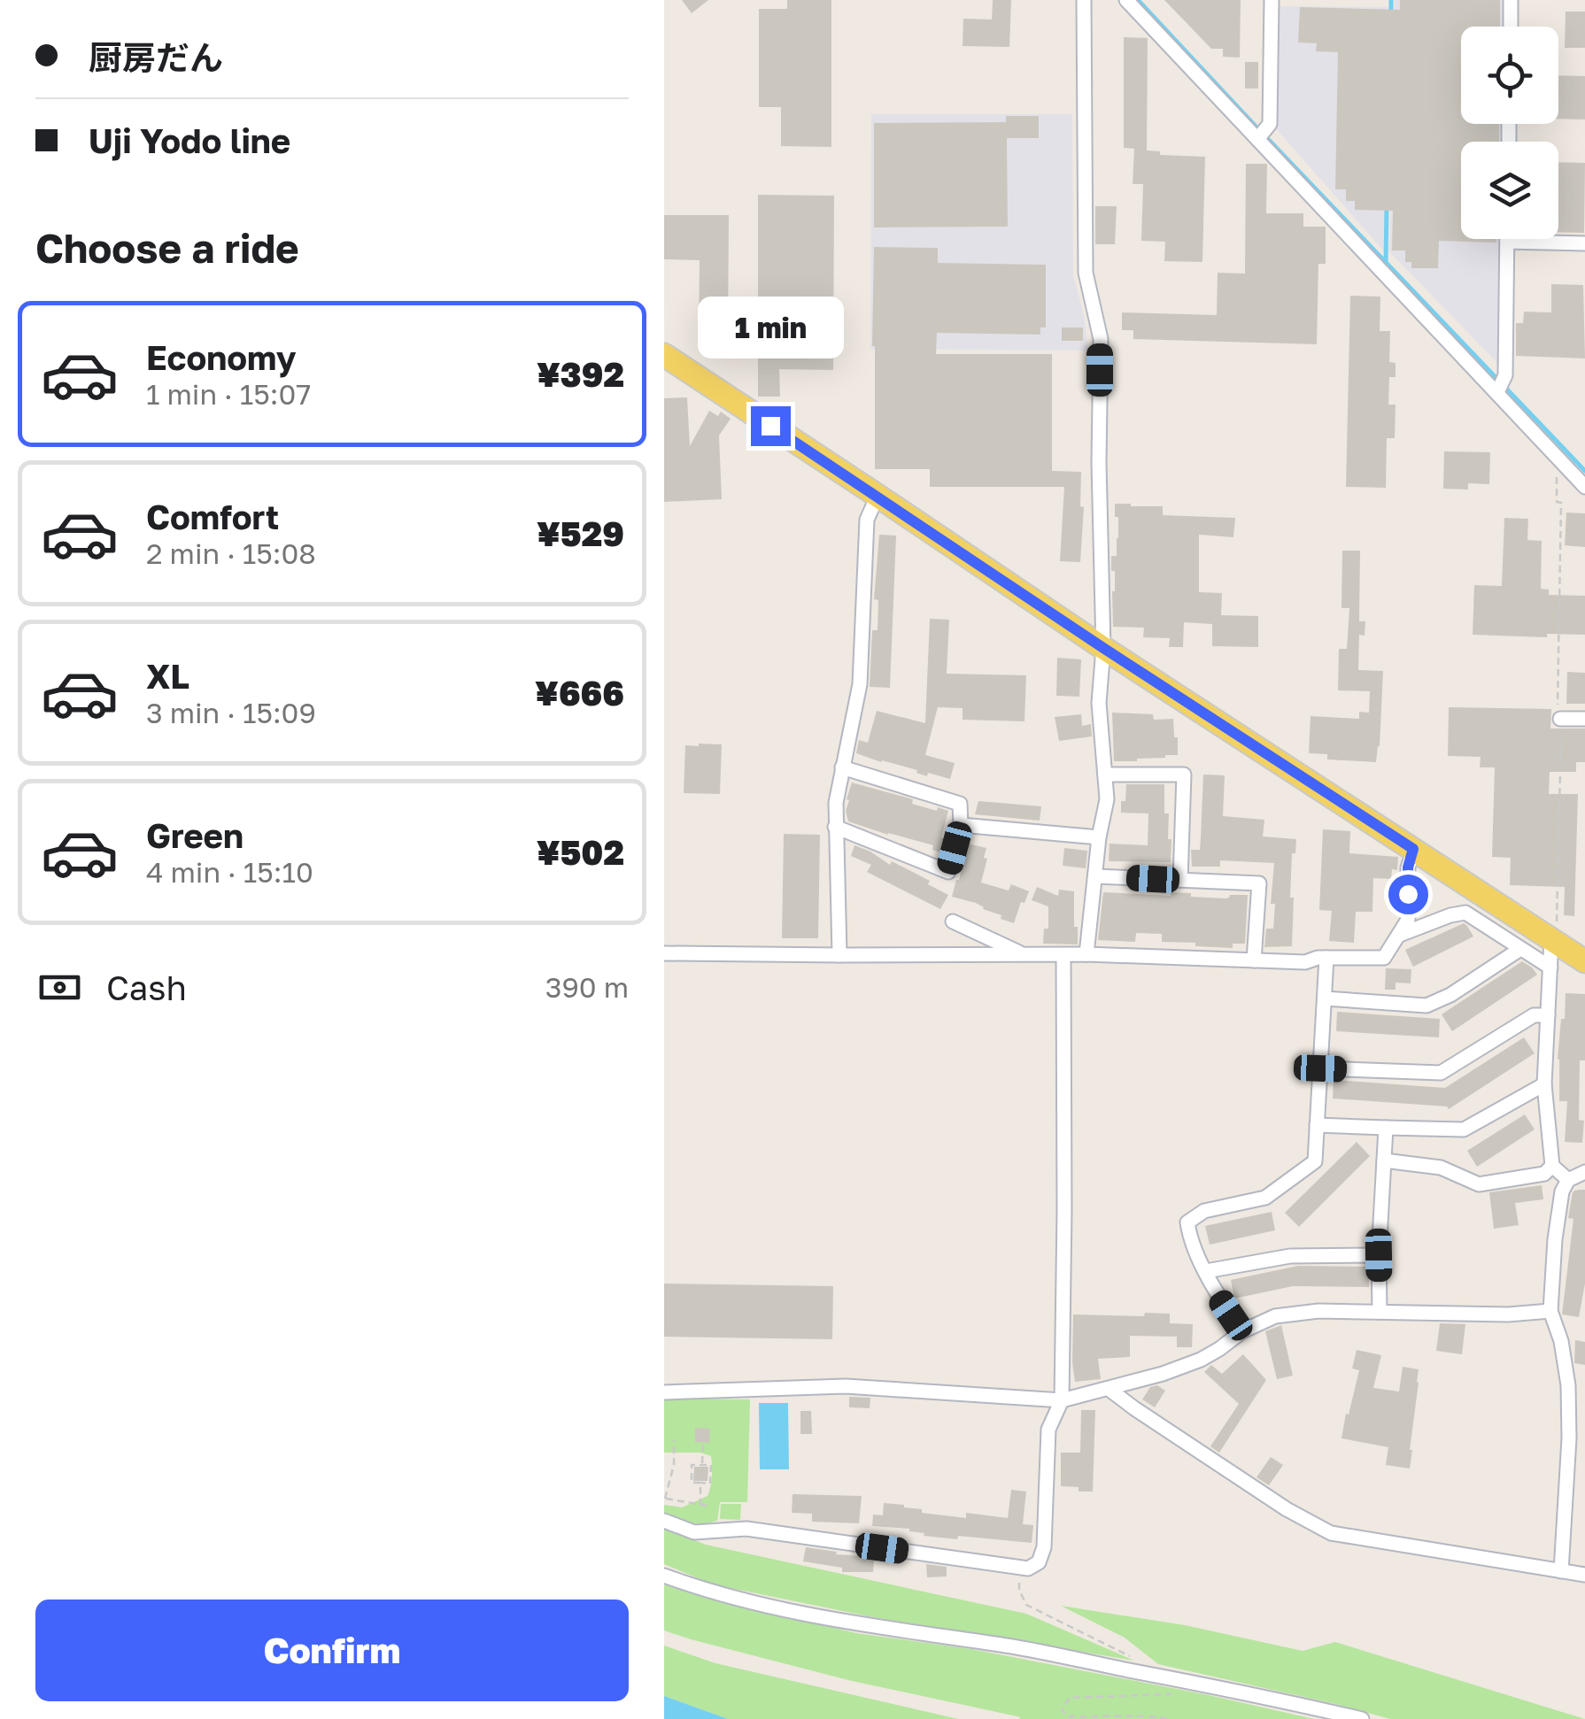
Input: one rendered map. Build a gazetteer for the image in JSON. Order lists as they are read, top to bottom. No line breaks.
{"page":{"banner":["厨房だん","Uji Yodo line"],"heading":"Choose a ride","bubble":"1 min","list":[{"name":"Economy","note":"1 min · 15:07","value":"¥392"},{"name":"Comfort","note":"2 min · 15:08","value":"¥529"},{"name":"XL","note":"3 min · 15:09","value":"¥666"},{"name":"Green","note":"4 min · 15:10","value":"¥502"}],"pay":["Cash","390 m"],"buttons":"Confirm"}}
